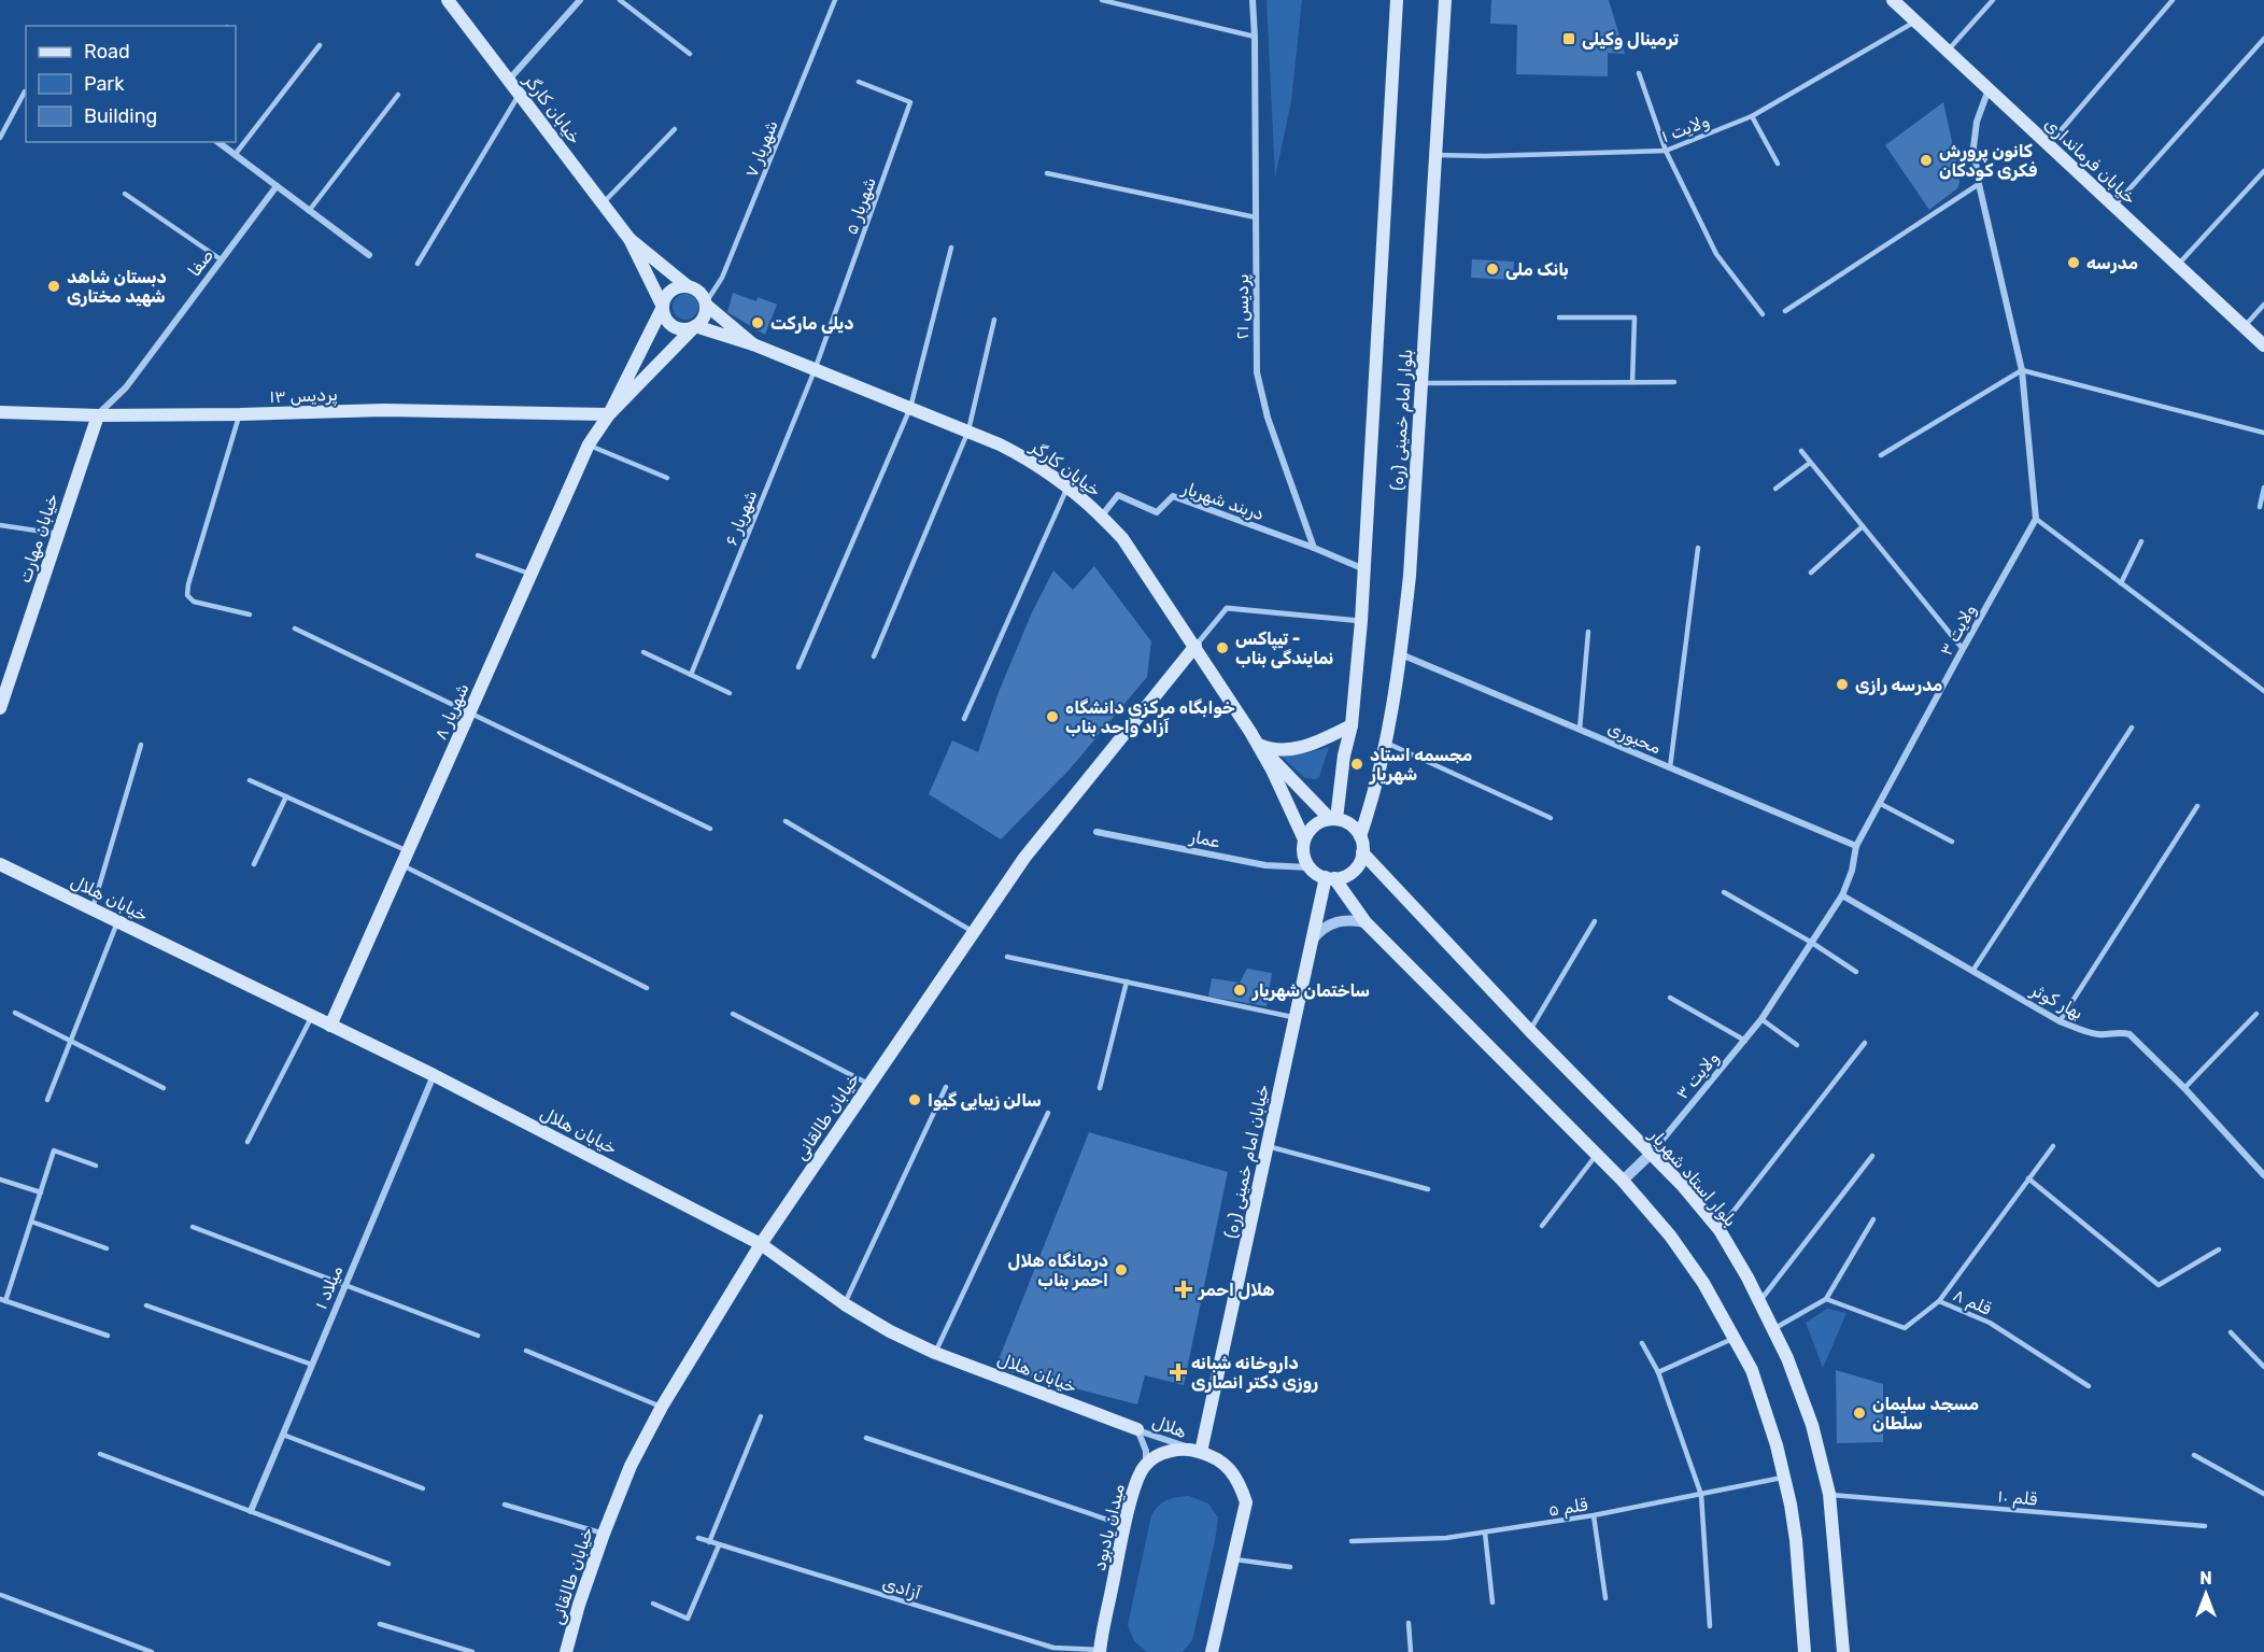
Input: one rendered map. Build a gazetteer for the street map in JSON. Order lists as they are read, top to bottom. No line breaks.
{"streets":{"main road":["خیابان کارگر","خیابان فرمانداری","پردیس ۱۳","بلوار امام خمینی (ره)","خیابان مهارت","شهریار ۸","خیابان هلال","خیابان طالقانی","خیابان امام خمینی (ره)","بلوار استاد شهریار","میدان یادبود"],"street":["صفا","پردیس ۲۱","دربند شهریار","ولایت ۳","محبوری","عمار","بهار کوثر","میلاد ۱","هلال"],"lane":["ولایت ۱","شهریار ۷","شهریار ۵","شهریار ۶","قلم ۸","قلم ۱۰","قلم ۵","آزادی"]},"crossings":[["خیابان کارگر","شهریار ۷"],["خیابان کارگر","شهریار ۵"],["خیابان کارگر","دربند شهریار"],["خیابان کارگر","شهریار ۶"],["خیابان کارگر","شهریار ۸"],["خیابان کارگر","خیابان طالقانی"],["ولایت ۱","خیابان فرمانداری"],["ولایت ۱","بلوار امام خمینی (ره)"],["شهریار ۷","شهریار ۸"],["شهریار ۵","شهریار ۶"],["صفا","پردیس ۱۳"],["صفا","خیابان مهارت"],["پردیس ۲۱","دربند شهریار"],["پردیس ۱۳","خیابان مهارت"],["پردیس ۱۳","شهریار ۸"],["بلوار امام خمینی (ره)","محبوری"],["بلوار امام خمینی (ره)","عمار"],["بلوار امام خمینی (ره)","خیابان امام خمینی (ره)"],["بلوار امام خمینی (ره)","بلوار استاد شهریار"],["ولایت ۳","محبوری"],["ولایت ۳","بهار کوثر"],["ولایت ۳","بلوار استاد شهریار"],["شهریار ۸","خیابان هلال"],["عمار","خیابان امام خمینی (ره)"],["عمار","بلوار استاد شهریار"],["خیابان هلال","خیابان طالقانی"],["خیابان هلال","میلاد ۱"],["خیابان هلال","هلال"],["خیابان امام خمینی (ره)","بلوار استاد شهریار"],["خیابان امام خمینی (ره)","هلال"],["بلوار استاد شهریار","قلم ۱۰"],["میدان یادبود","آزادی"]],"places":{"transit":["ترمینال وکیلی"],"other":["کانون پرورش فکری کودکان","مدرسه","بانک ملی","دبستان شاهد شهید مختاری","دیلی مارکت","تیپاکس - نمایندگی بناب","مدرسه رازی","خوابگاه مرکزی دانشگاه آزاد واحد بناب","مجسمه استاد شهریار","ساختمان شهریار","سالن زیبایی گیوا","درمانگاه هلال احمر بناب","مسجد سلیمان سلطان"],"health":["هلال احمر","داروخانه شبانه روزی دکتر انصاری"]},"legend":["Road","Park","Building"],"north":"top"}
